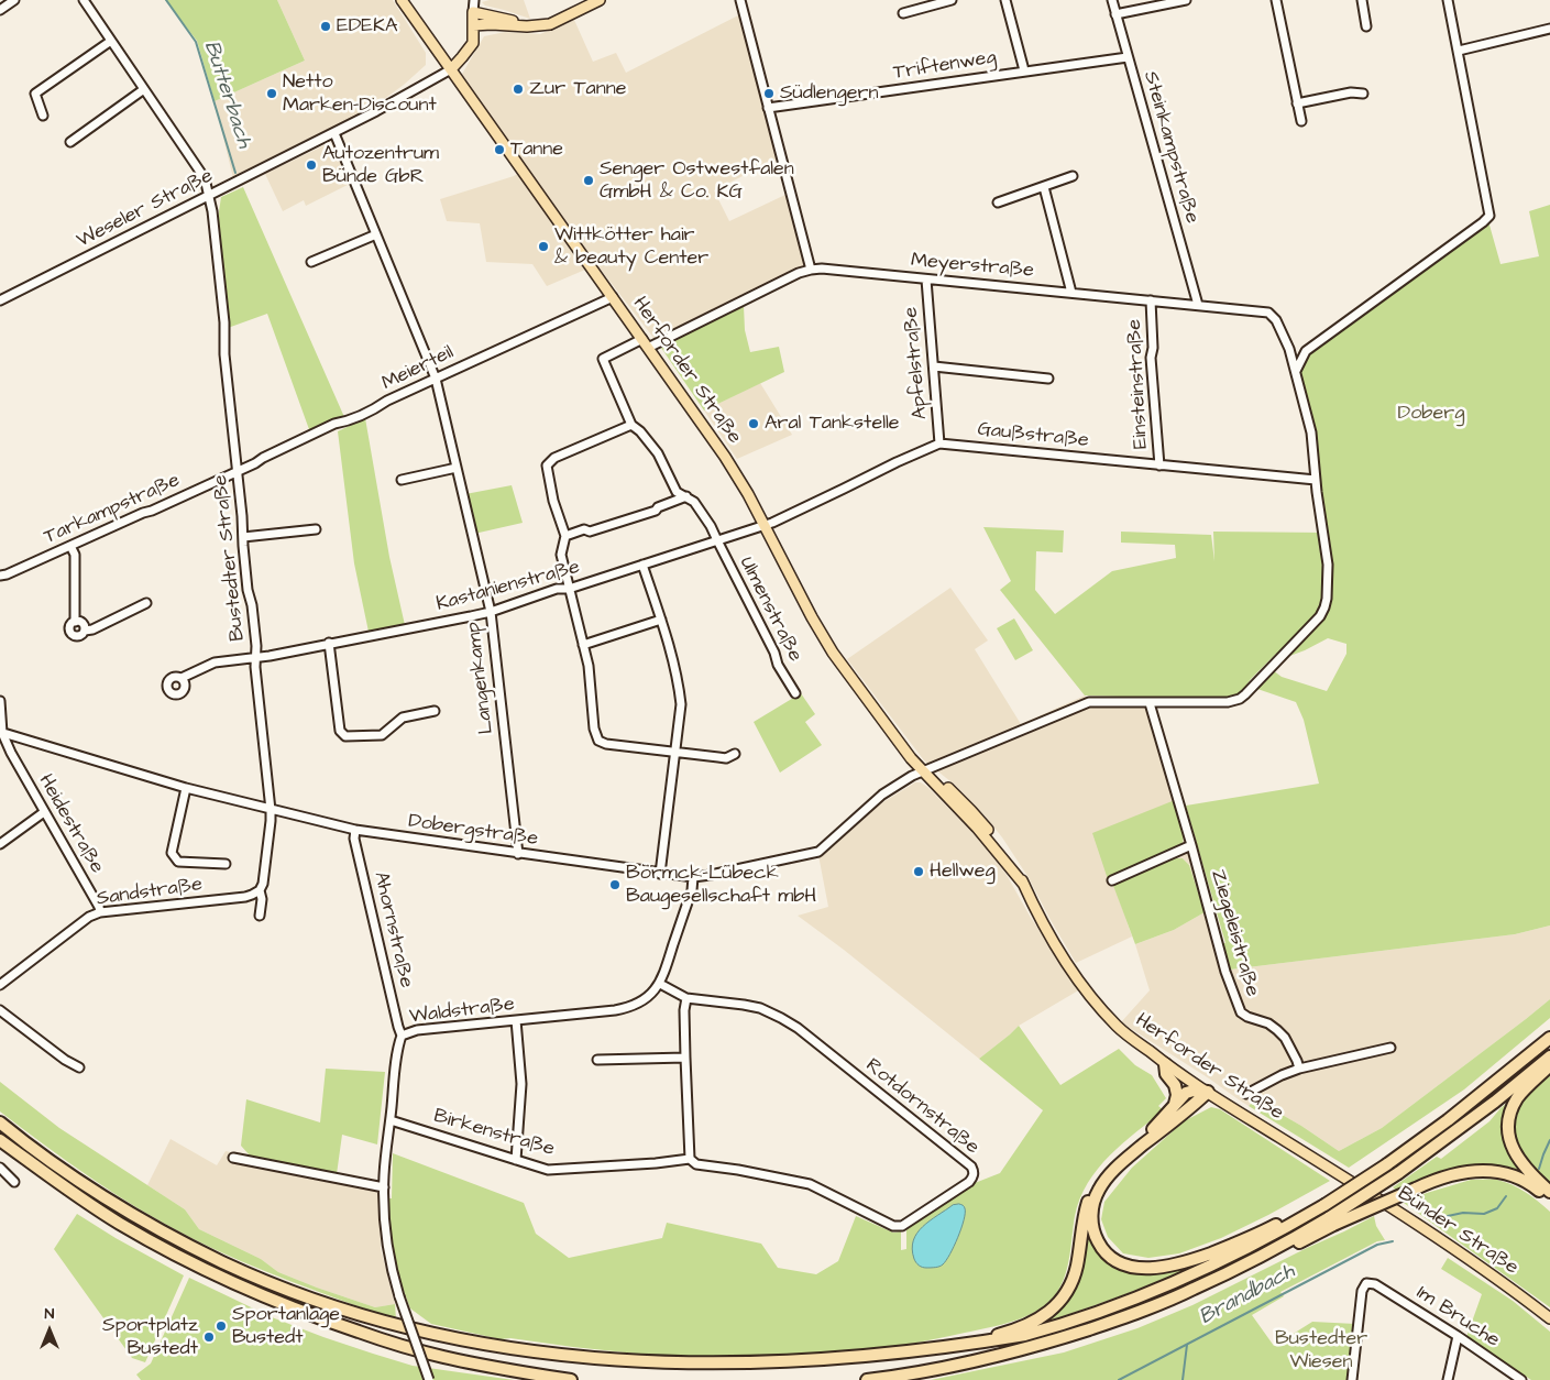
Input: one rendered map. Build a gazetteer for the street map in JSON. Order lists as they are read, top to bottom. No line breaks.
{"streets":{"main road":["Herforder Straße","Bünder Straße"],"street":["Triftenweg","Steinkampstraße","Weseler Straße","Meyerstraße","Apfelstraße","Meierteil","Einsteinstraße","Gaußstraße","Tarkampstraße","Bustedter Straße","Kastanienstraße","Ulmenstraße","Langenkamp","Heidestraße","Dobergstraße","Sandstraße","Ahornstraße","Ziegeleistraße","Waldstraße","Rotdornstraße","Birkenstraße","Im Bruche"]},"crossings":[["Triftenweg","Steinkampstraße"],["Steinkampstraße","Meyerstraße"],["Weseler Straße","Herforder Straße"],["Weseler Straße","Bustedter Straße"],["Weseler Straße","Langenkamp"],["Meyerstraße","Apfelstraße"],["Meyerstraße","Herforder Straße"],["Meyerstraße","Einsteinstraße"],["Meyerstraße","Gaußstraße"],["Meyerstraße","Ulmenstraße"],["Meyerstraße","Dobergstraße"],["Meyerstraße","Ziegeleistraße"],["Apfelstraße","Gaußstraße"],["Meierteil","Herforder Straße"],["Meierteil","Tarkampstraße"],["Meierteil","Bustedter Straße"],["Meierteil","Langenkamp"],["Herforder Straße","Gaußstraße"],["Herforder Straße","Kastanienstraße"],["Herforder Straße","Dobergstraße"],["Herforder Straße","Bünder Straße"],["Einsteinstraße","Gaußstraße"],["Gaußstraße","Kastanienstraße"],["Tarkampstraße","Bustedter Straße"],["Bustedter Straße","Kastanienstraße"],["Bustedter Straße","Dobergstraße"],["Bustedter Straße","Sandstraße"],["Kastanienstraße","Ulmenstraße"],["Kastanienstraße","Langenkamp"],["Langenkamp","Dobergstraße"],["Heidestraße","Dobergstraße"],["Heidestraße","Sandstraße"],["Dobergstraße","Ahornstraße"],["Dobergstraße","Ziegeleistraße"],["Dobergstraße","Waldstraße"],["Ahornstraße","Waldstraße"],["Waldstraße","Rotdornstraße"],["Waldstraße","Birkenstraße"],["Rotdornstraße","Birkenstraße"]],"water":["Butterbach","Brandbach"],"parks":["Doberg","Bustedter Wiesen"],"places":["EDEKA","Zur Tanne","Netto Marken-Discount","Südlengern","Tanne","Autozentrum Bünde GbR","Senger Ostwestfalen GmbH & Co. KG","Wittkötter hair & beauty Center","Aral Tankstelle","Hellweg","Börmck-Lübeck Baugesellschaft mbH","Sportanlage Bustedt","Sportplatz Bustedt"],"north":"top"}
